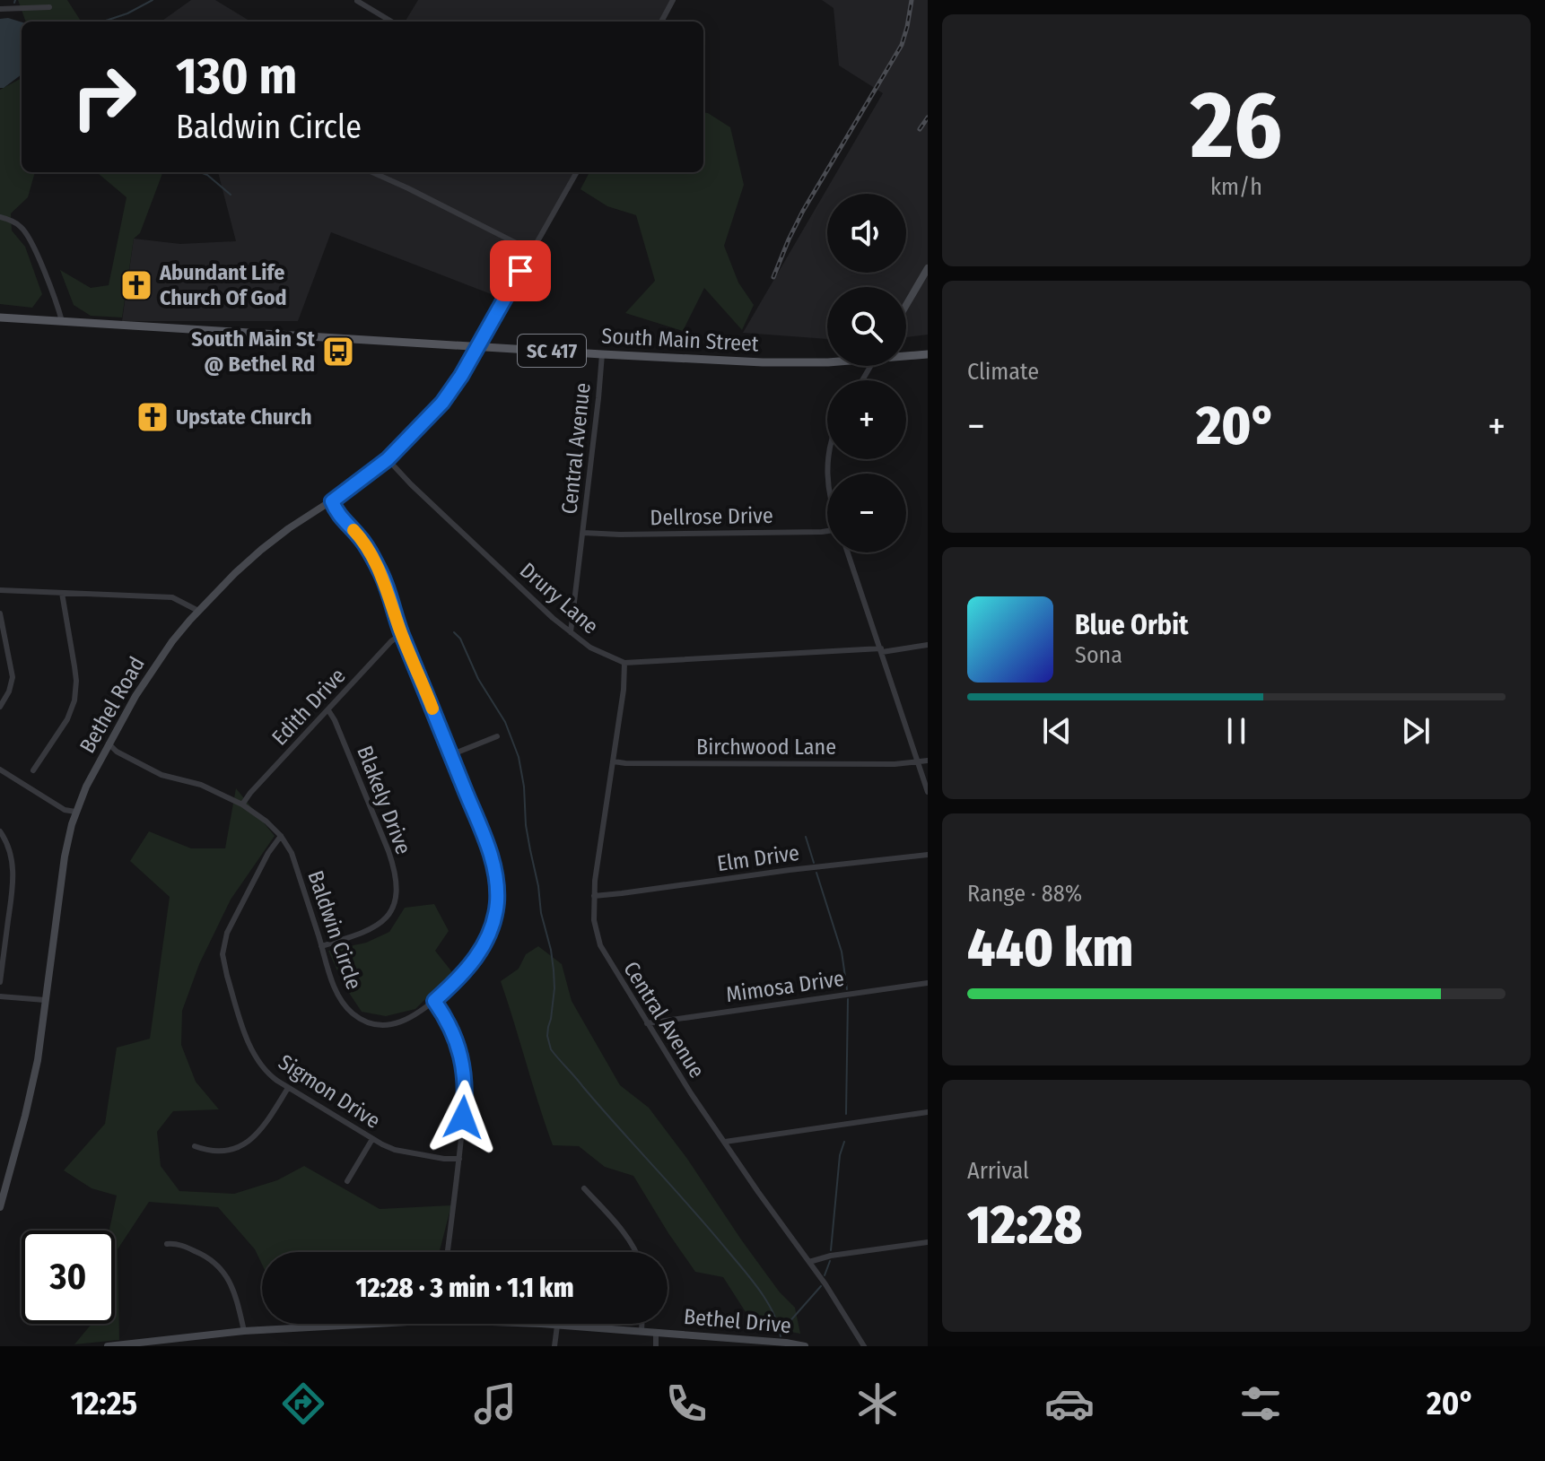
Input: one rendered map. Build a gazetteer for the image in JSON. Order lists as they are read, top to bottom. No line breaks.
{"streets":{"main road":["South Main Street","SC 417"],"street":["Central Avenue","Dellrose Drive","Drury Lane","Bethel Road","Edith Drive","Birchwood Lane","Blakely Drive","Elm Drive","Baldwin Circle","Mimosa Drive","Sigmon Drive","Bethel Drive"]},"crossings":[["South Main Street","Central Avenue"],["South Main Street","Bethel Road"],["Central Avenue","Dellrose Drive"],["Central Avenue","Drury Lane"],["Central Avenue","Birchwood Lane"],["Central Avenue","Elm Drive"],["Central Avenue","Mimosa Drive"],["Drury Lane","Bethel Road"],["Bethel Road","Baldwin Circle"],["Edith Drive","Blakely Drive"],["Edith Drive","Baldwin Circle"],["Blakely Drive","Baldwin Circle"],["Baldwin Circle","Sigmon Drive"]],"places":{"church":["Abundant Life Church Of God","Upstate Church"],"bus stop":["South Main St @ Bethel Rd"]},"page":{"tile":[["26","km/h"],"Climate",["Range · 88%","440 km"],["Arrival","12:28"]],"turn":["130 m","Baldwin Circle"],"map_buttons":["+","−"],"heat":["−","20°","+"],"song":["Blue Orbit","Sona"],"limit":"30","trip":"12:28 · 3 min · 1.1 km","tabs":["12:25","20°"]}}
